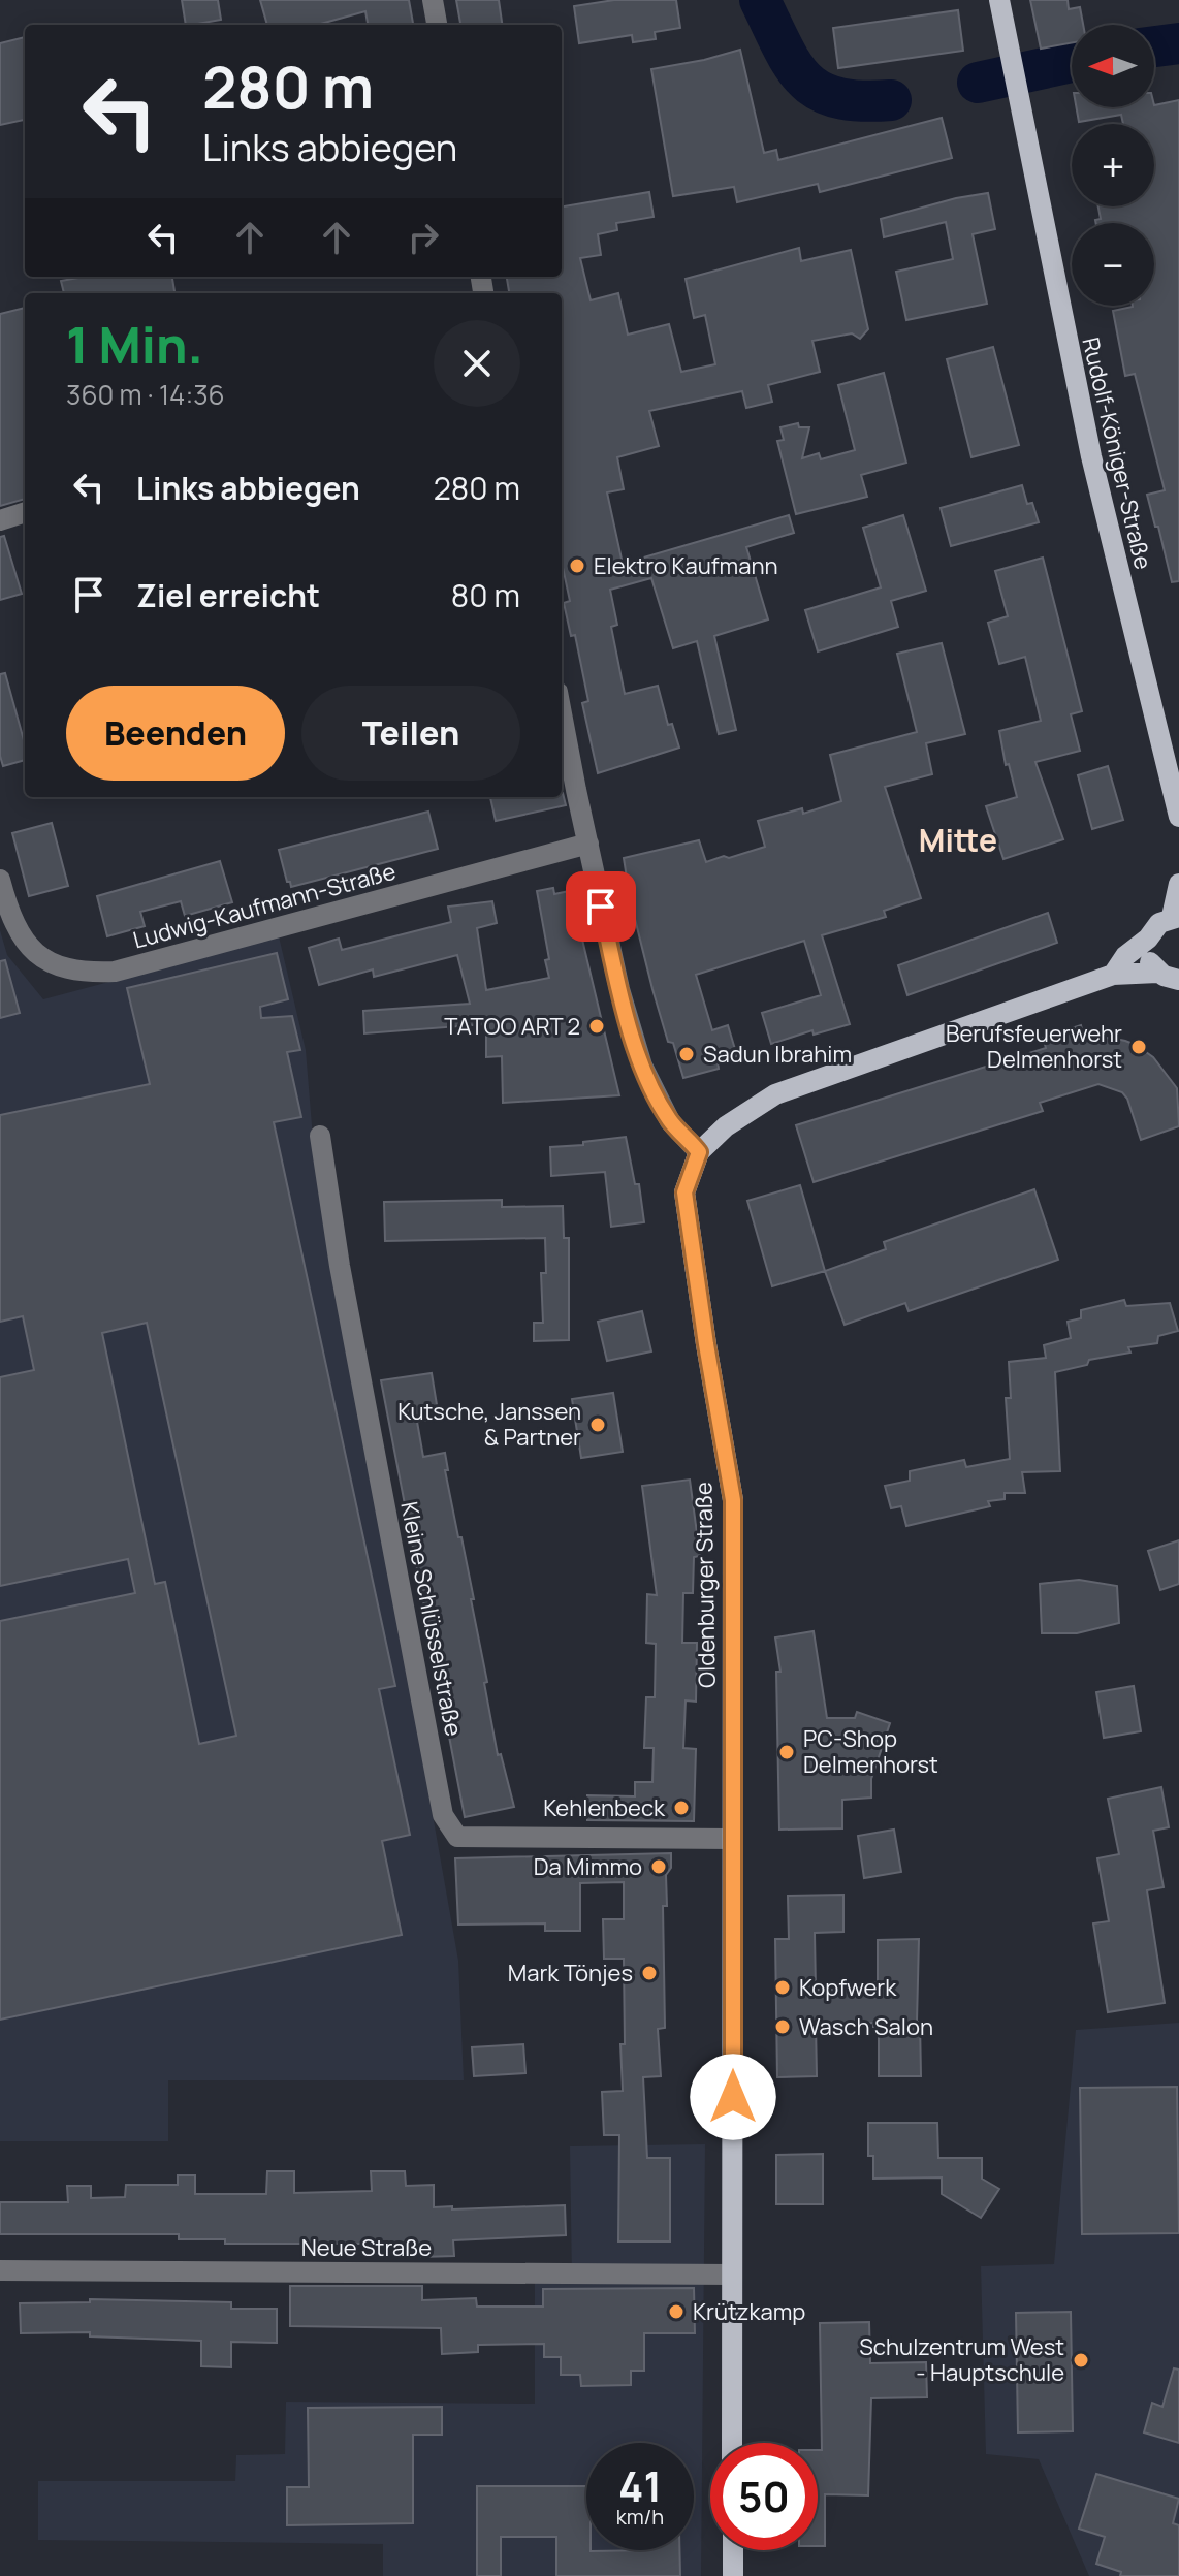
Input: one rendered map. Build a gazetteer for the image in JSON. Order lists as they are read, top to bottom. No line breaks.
{"streets":{"main road":["Rudolf-Königer-Straße","Oldenburger Straße"],"street":["Ludwig-Kaufmann-Straße","Kleine Schlüsselstraße","Neue Straße"]},"crossings":[["Oldenburger Straße","Kleine Schlüsselstraße"],["Oldenburger Straße","Neue Straße"]],"districts":["Mitte"],"places":["Elektro Kaufmann","TATOO ART 2","Berufsfeuerwehr Delmenhorst","Sadun Ibrahim","Kutsche, Janssen & Partner","PC-Shop Delmenhorst","Kehlenbeck","Da Mimmo","Mark Tönjes","Kopfwerk","Wasch Salon","Krützkamp","Schulzentrum West - Hauptschule"],"north":"left","page":{"map_buttons":["+","−"],"turn":["280 m","Links abbiegen"],"heading":["1 Min.","360 m · 14:36"],"list":[{"name":"Links abbiegen","value":"280 m"},{"name":"Ziel erreicht","value":"80 m"}],"buttons":["Beenden","Teilen"],"speed":"41 km/h","limit":"50"}}
